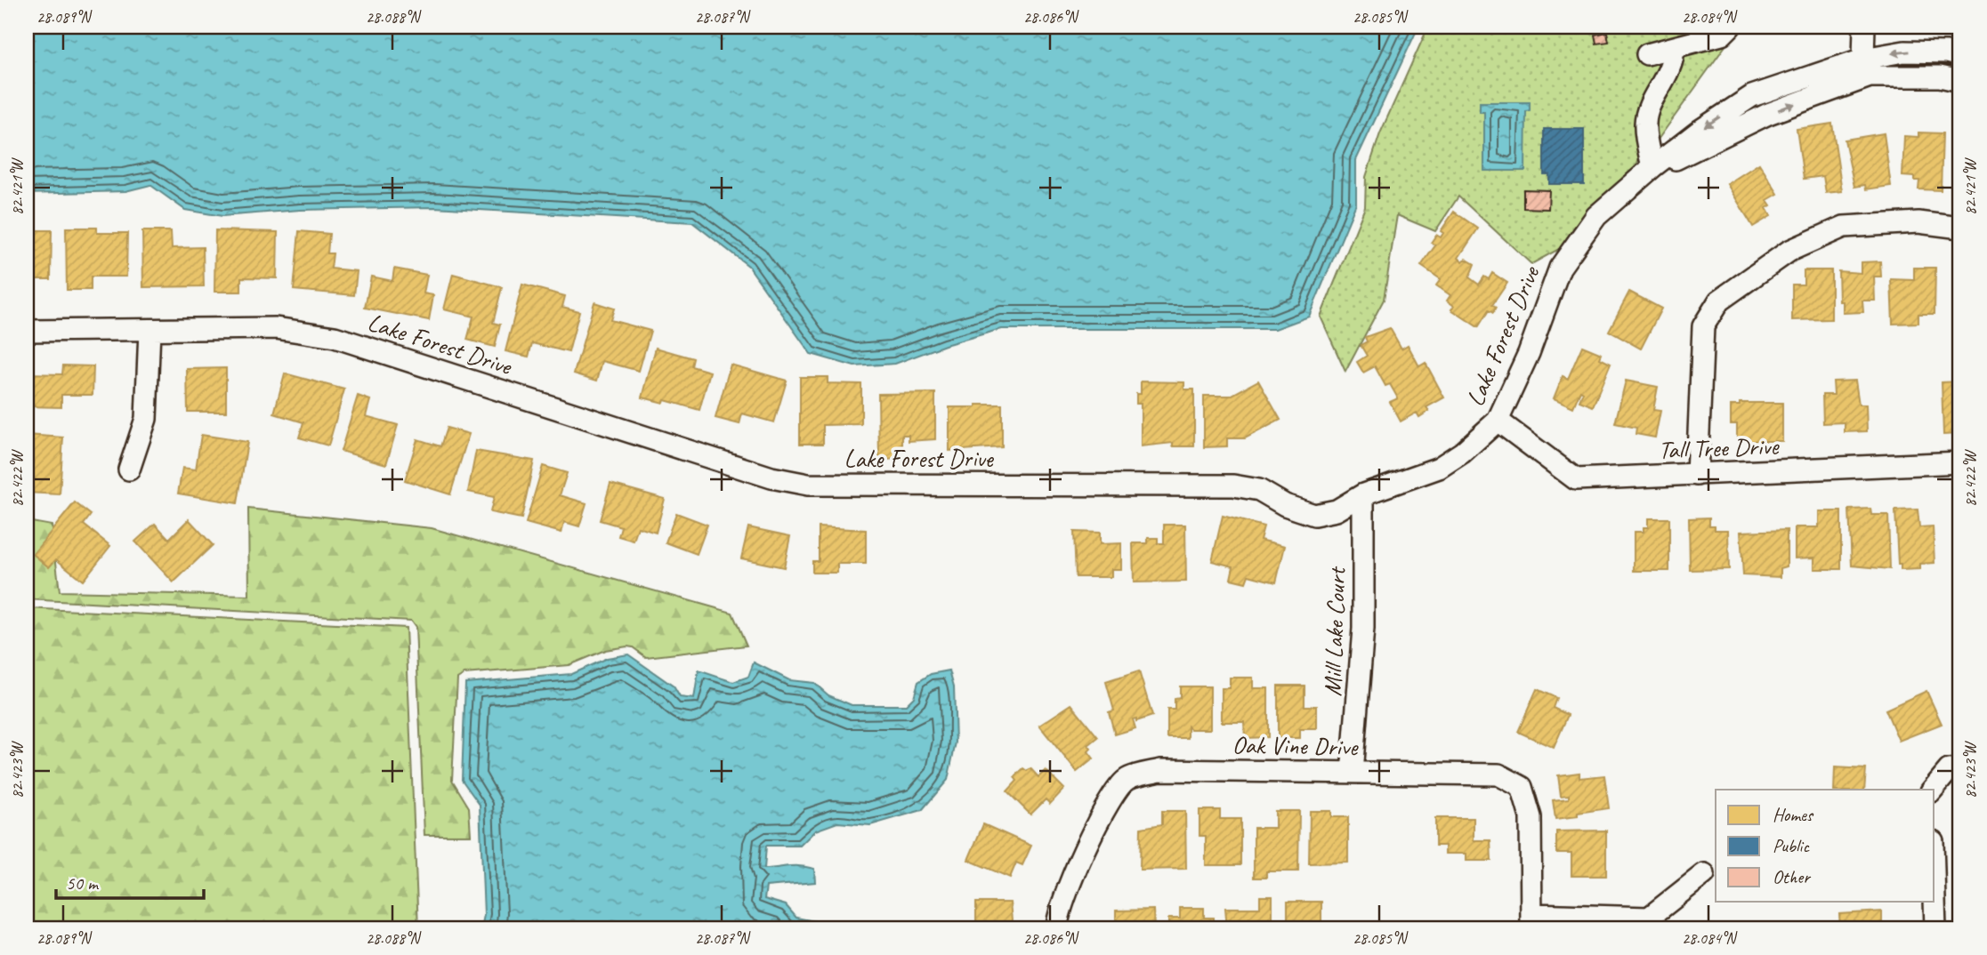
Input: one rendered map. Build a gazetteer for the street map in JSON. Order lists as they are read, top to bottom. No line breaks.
{"streets":{"street":["Lake Forest Drive","Tall Tree Drive","Mill Lake Court","Oak Vine Drive"]},"crossings":[["Lake Forest Drive","Tall Tree Drive"],["Lake Forest Drive","Mill Lake Court"],["Mill Lake Court","Oak Vine Drive"]],"legend":["Homes","Public","Other"],"scale_bar":"50 m","coordinates":["28.089°N","28.088°N","28.087°N","28.086°N","28.085°N","28.084°N","82.421°W","82.422°W","82.423°W"]}
